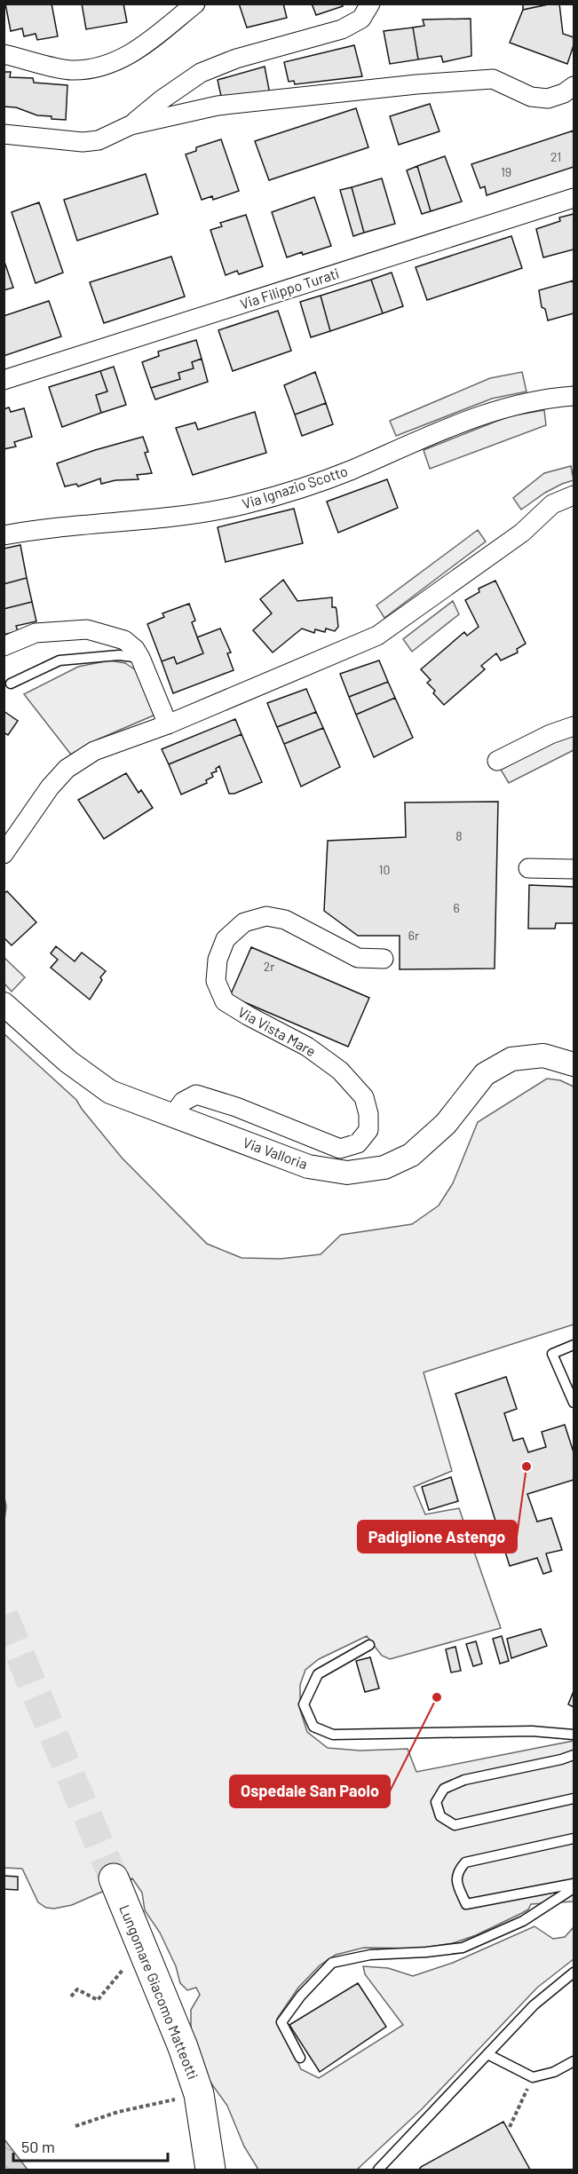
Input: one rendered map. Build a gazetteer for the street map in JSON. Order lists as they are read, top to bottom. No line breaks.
{"streets":{"main road":["Lungomare Giacomo Matteotti"],"street":["Via Filippo Turati","Via Ignazio Scotto","Via Vista Mare","Via Valloria"]},"crossings":[["Via Vista Mare","Via Valloria"]],"places":["Padiglione Astengo","Ospedale San Paolo"],"house_numbers":["21","19","8","10","6","6r","2r"],"scale_bar":"50 m"}
